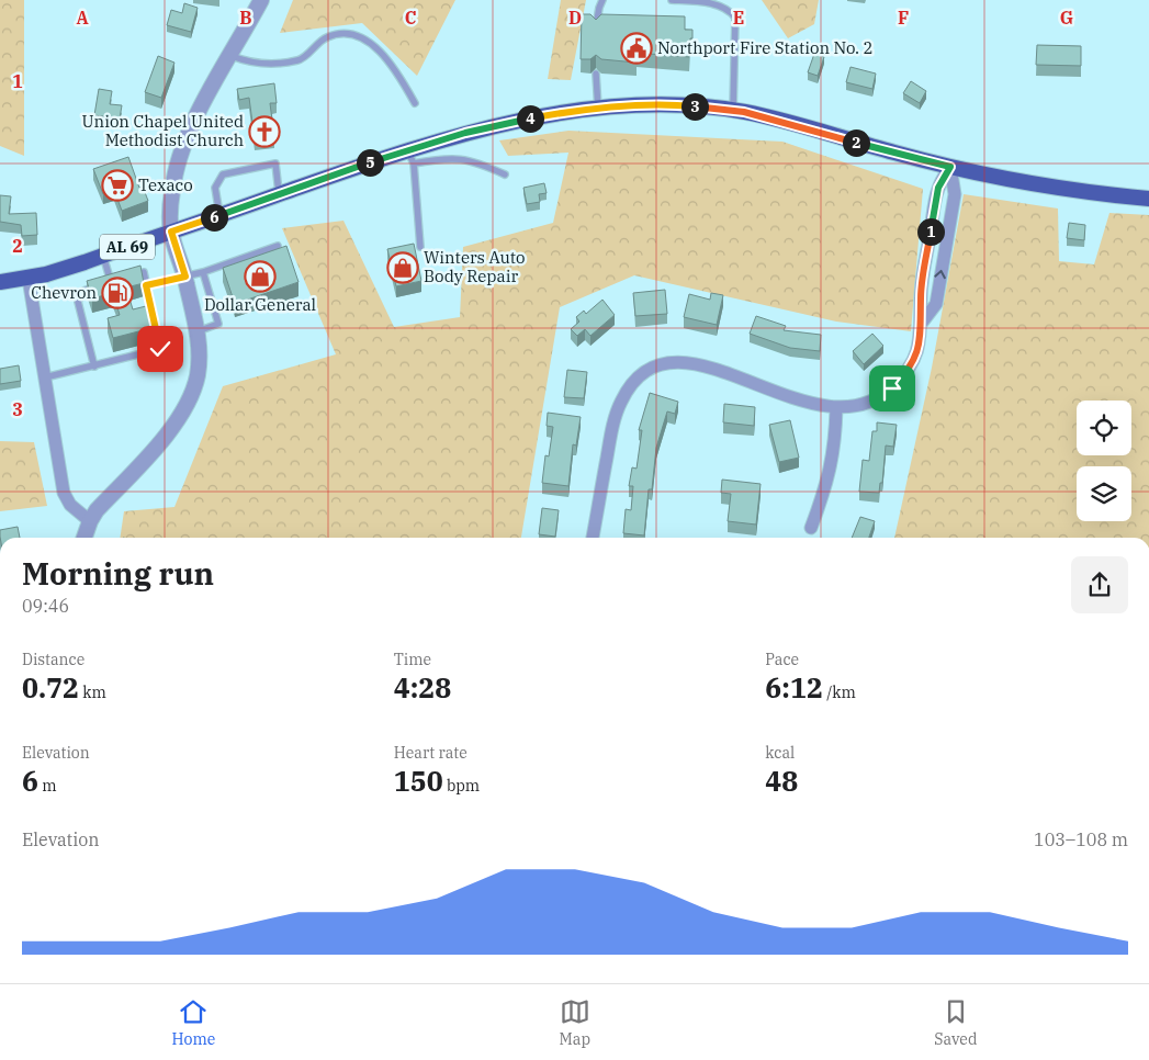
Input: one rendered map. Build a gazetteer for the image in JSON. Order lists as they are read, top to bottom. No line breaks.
{"streets":{"main road":["AL 69"]},"places":{"public building":["Northport Fire Station No. 2"],"church":["Union Chapel United Methodist Church"],"supermarket":["Texaco"],"shop":["Winters Auto Body Repair","Dollar General"],"fuel station":["Chevron"]},"page":{"pins":["3","4","2","5","6","1"],"heading":["Morning run","09:46"],"stats":[["Distance","0.72 km"],["Time","4:28"],["Pace","6:12 /km"],["Elevation","6 m"],["Heart rate","150 bpm"],["kcal","48"]],"chart":["Elevation","103–108 m"],"tabs":["Home","Map","Saved"]},"grid":{"columns":["A","B","C","D","E","F","G"],"rows":["1","2","3"]}}
